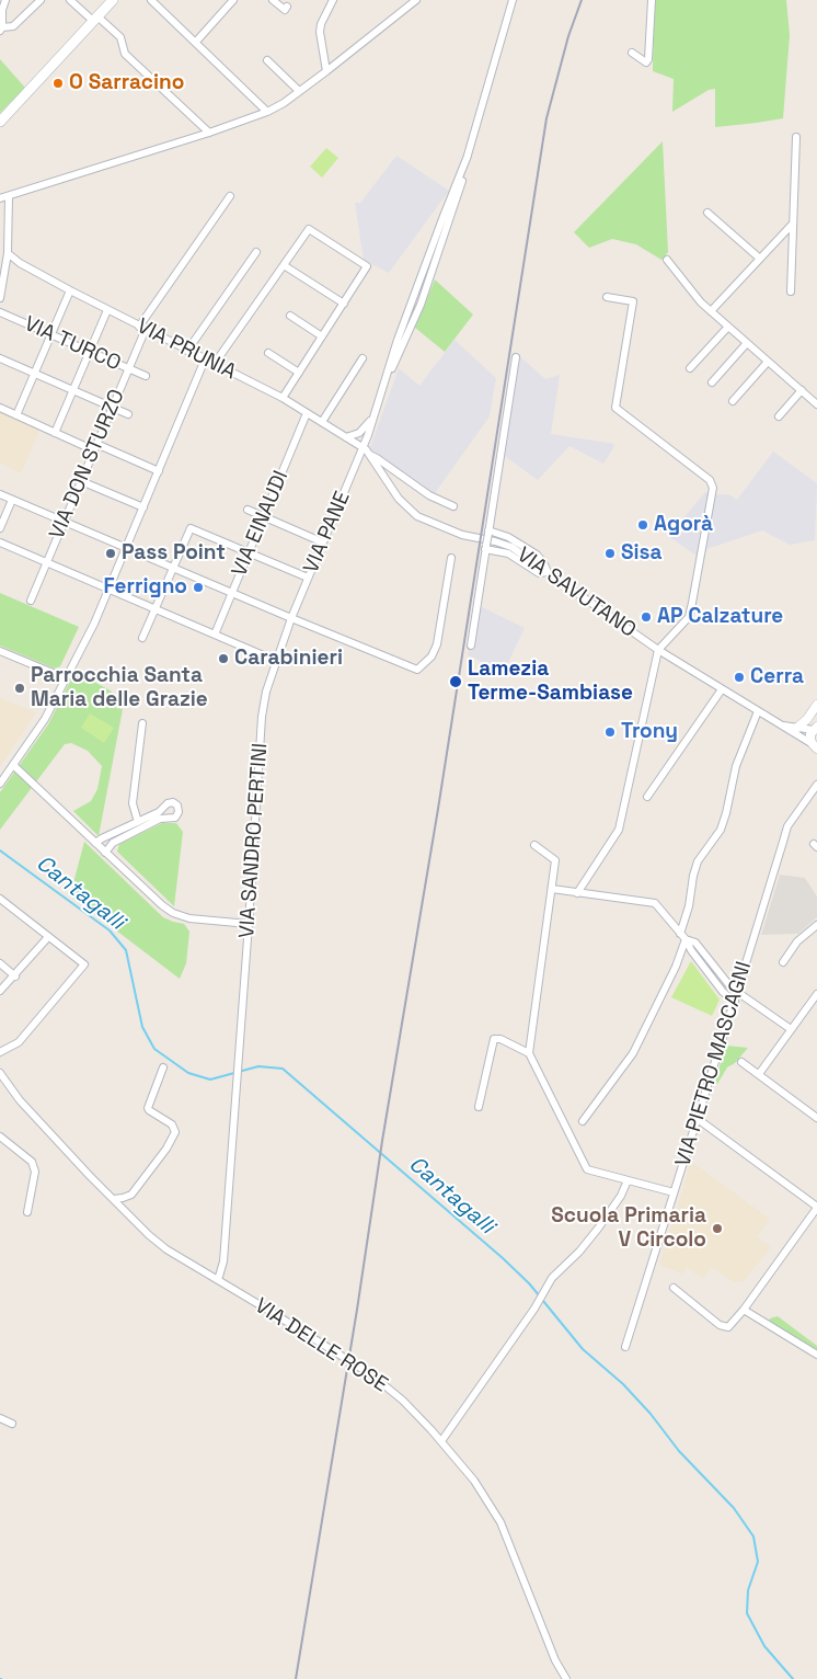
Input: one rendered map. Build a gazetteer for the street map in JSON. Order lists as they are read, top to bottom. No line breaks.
{"streets":{"street":["VIA TURCO","VIA PRUNIA","VIA DON STURZO","VIA EINAUDI","VIA PANE","VIA SAVUTANO","VIA SANDRO PERTINI","VIA PIETRO MASCAGNI","VIA DELLE ROSE"]},"crossings":[["VIA TURCO","VIA DON STURZO"],["VIA PRUNIA","VIA DON STURZO"],["VIA PRUNIA","VIA EINAUDI"],["VIA PRUNIA","VIA PANE"],["VIA PRUNIA","VIA SAVUTANO"],["VIA PANE","VIA SANDRO PERTINI"],["VIA SANDRO PERTINI","VIA DELLE ROSE"]],"water":["Cantagalli"],"places":["O Sarracino","Agorà","Pass Point","Sisa","Ferrigno","AP Calzature","Carabinieri","Cerra","Lamezia Terme-Sambiase","Parrocchia Santa Maria delle Grazie","Trony","Scuola Primaria V Circolo"]}
